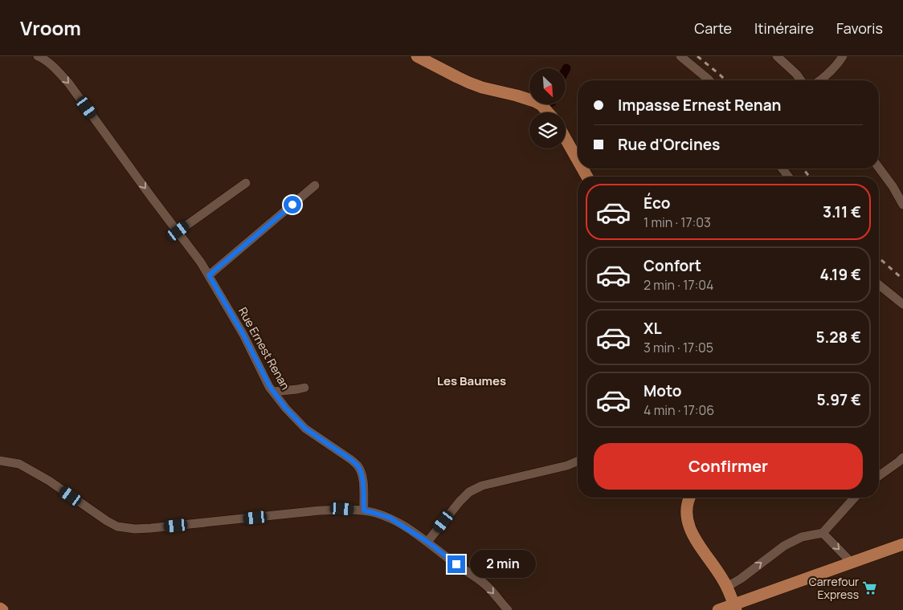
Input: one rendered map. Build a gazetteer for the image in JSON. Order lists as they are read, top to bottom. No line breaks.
{"streets":{"street":["Rue Ernest Renan"]},"one_way":["Rue Ernest Renan"],"districts":["Les Baumes"],"places":{"supermarket":["Carrefour Express"]},"north":"bottom right","page":{"header":"Vroom","nav":["Carte","Itinéraire","Favoris"],"banner":["Impasse Ernest Renan","Rue d'Orcines"],"list":[{"name":"Éco","note":"1 min · 17:03","value":"3.11 €"},{"name":"Confort","note":"2 min · 17:04","value":"4.19 €"},{"name":"XL","note":"3 min · 17:05","value":"5.28 €"},{"name":"Moto","note":"4 min · 17:06","value":"5.97 €"}],"buttons":"Confirmer","bubble":"2 min"}}
